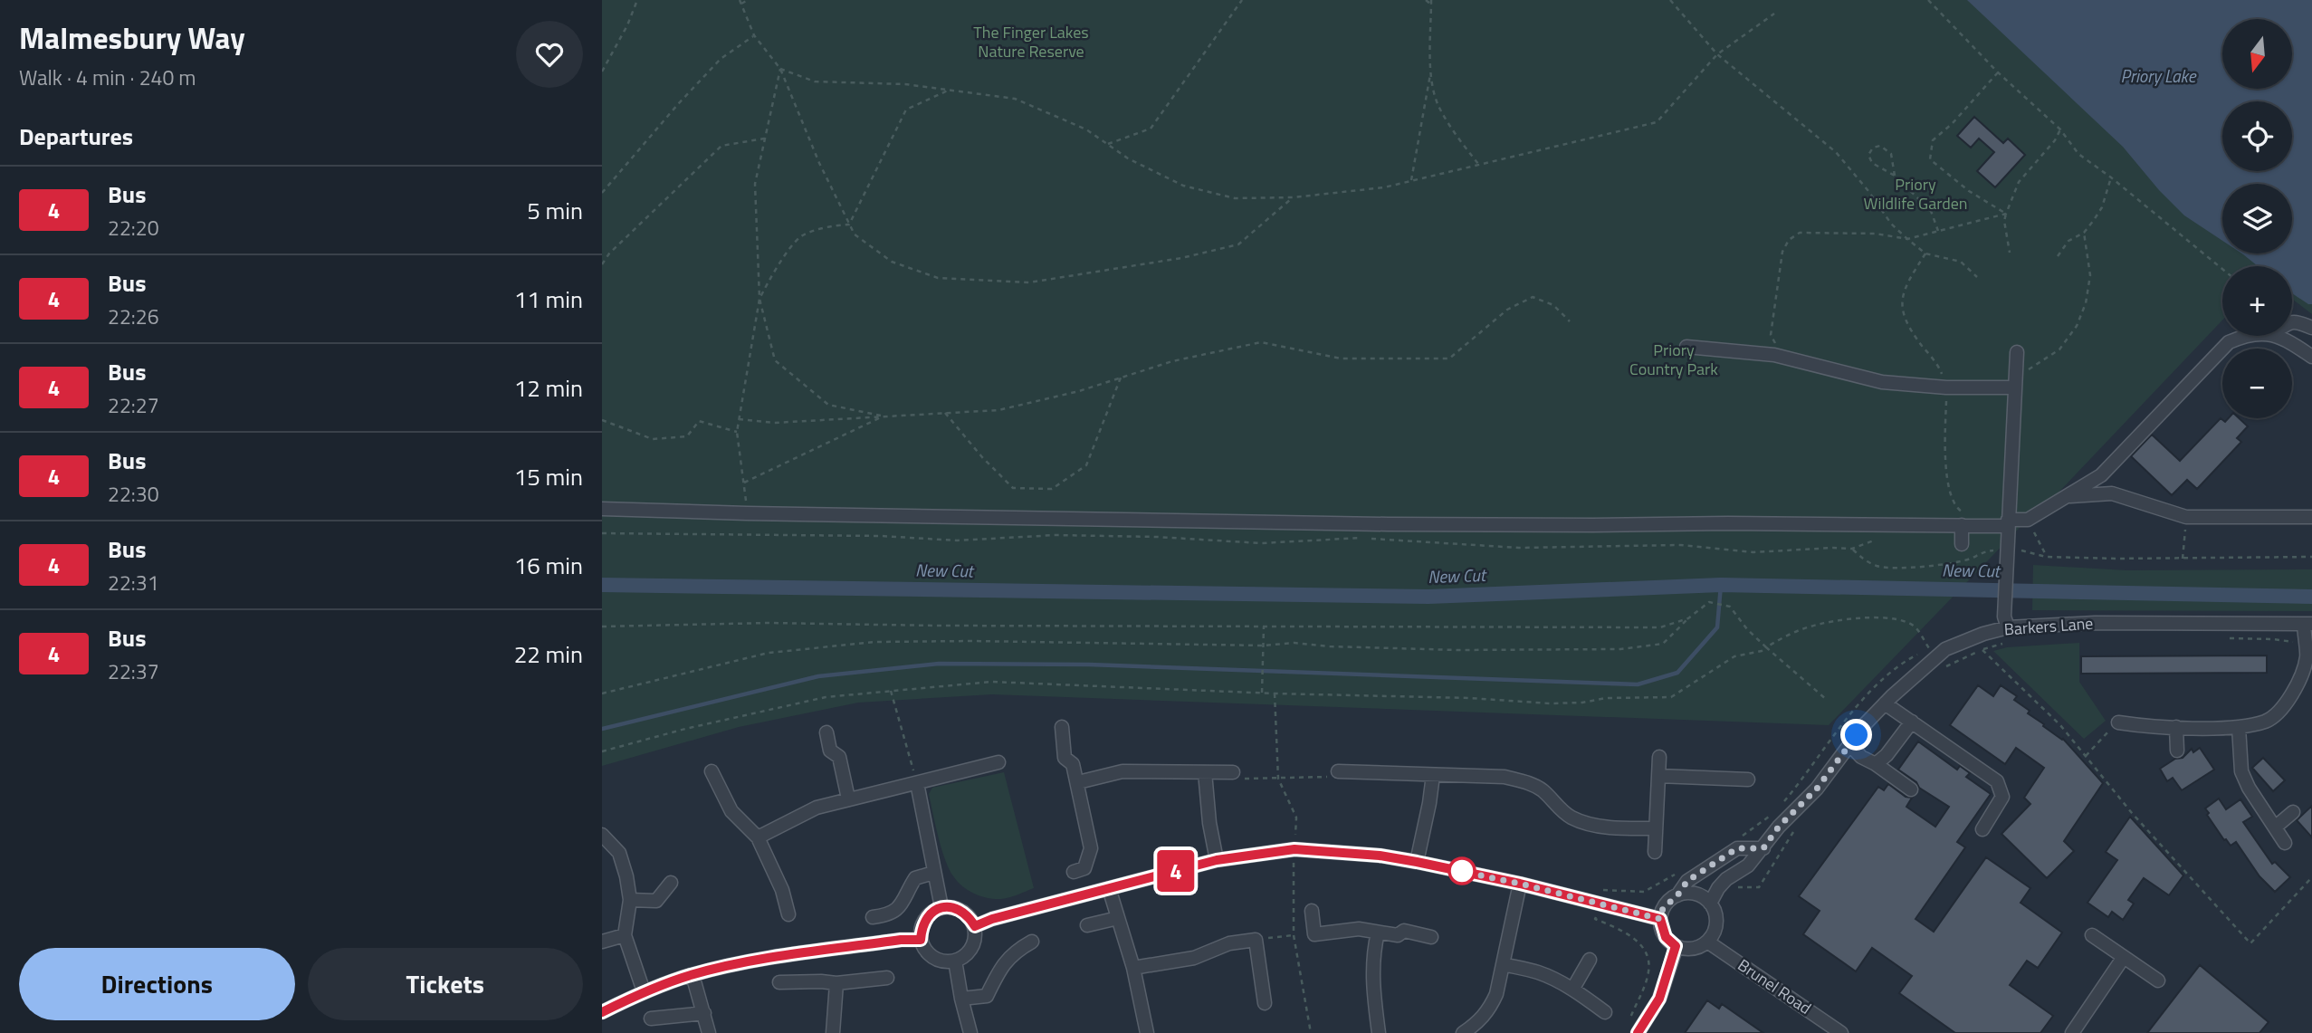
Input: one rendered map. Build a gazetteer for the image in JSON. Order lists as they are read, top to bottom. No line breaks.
{"streets":{"street":["Barkers Lane","Brunel Road"]},"crossings":[["Barkers Lane","Brunel Road"]],"water":["Priory Lake","New Cut"],"parks":["The Finger Lakes Nature Reserve","Priory Wildlife Garden","Priory Country Park"],"lines":["bus line 4"],"north":"bottom","page":{"heading":[["Malmesbury Way","Walk · 4 min · 240 m"],"Departures"],"on_map":"4","map_buttons":["+","−"],"list":[{"mark":"4","name":"Bus","note":"22:20","value":"5 min"},{"mark":"4","name":"Bus","note":"22:26","value":"11 min"},{"mark":"4","name":"Bus","note":"22:27","value":"12 min"},{"mark":"4","name":"Bus","note":"22:30","value":"15 min"},{"mark":"4","name":"Bus","note":"22:31","value":"16 min"},{"mark":"4","name":"Bus","note":"22:37","value":"22 min"}],"buttons":["Directions","Tickets"]}}
